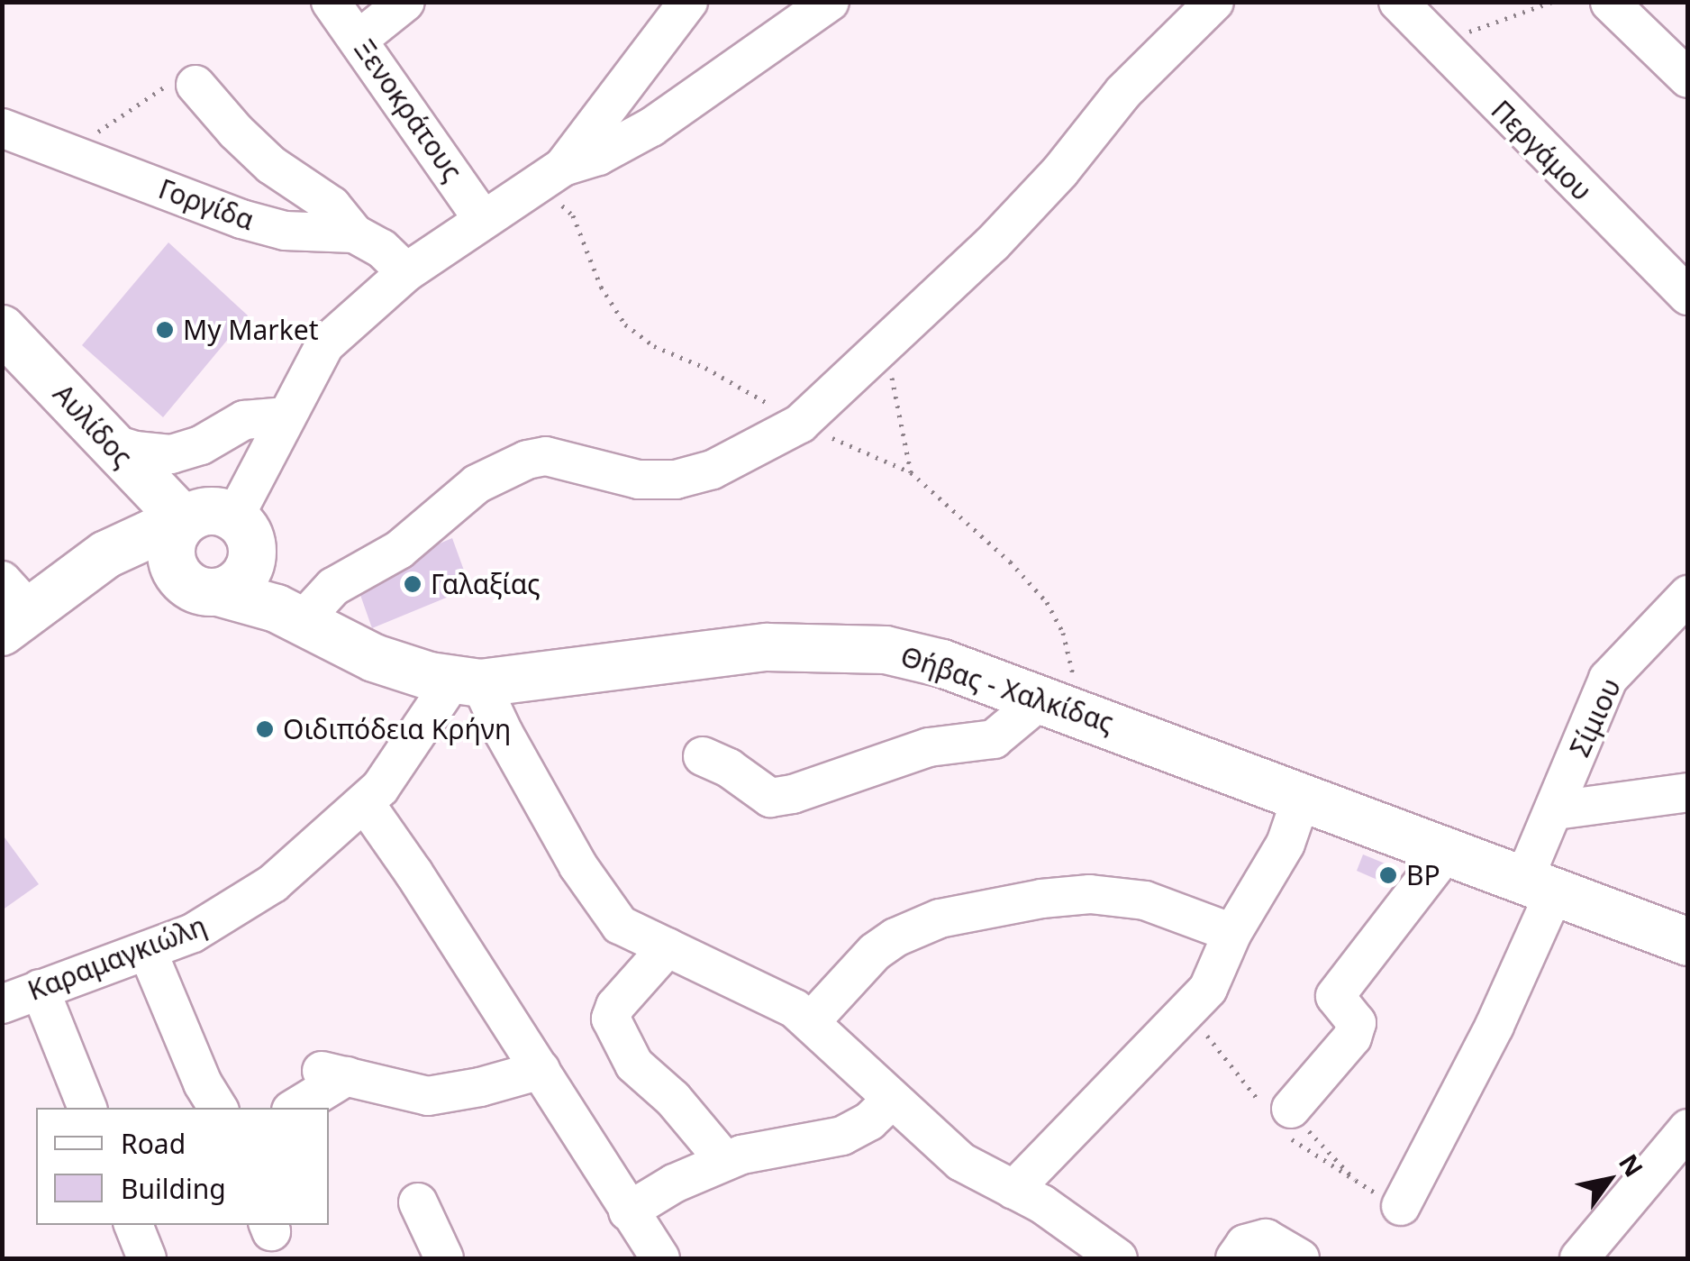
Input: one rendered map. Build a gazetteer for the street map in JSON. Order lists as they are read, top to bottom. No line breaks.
{"streets":{"main road":["Αυλίδος","Θήβας - Χαλκίδας"],"street":["Ξενοκράτους","Περγάμου","Γοργίδα","Σίμιου","Καραμαγκιώλη"]},"crossings":[["Αυλίδος","Θήβας - Χαλκίδας"],["Θήβας - Χαλκίδας","Σίμιου"],["Θήβας - Χαλκίδας","Καραμαγκιώλη"]],"places":["My Market","Γαλαξίας","Οιδιπόδεια Κρήνη","BP"],"legend":["Road","Building"],"north":"top right"}
